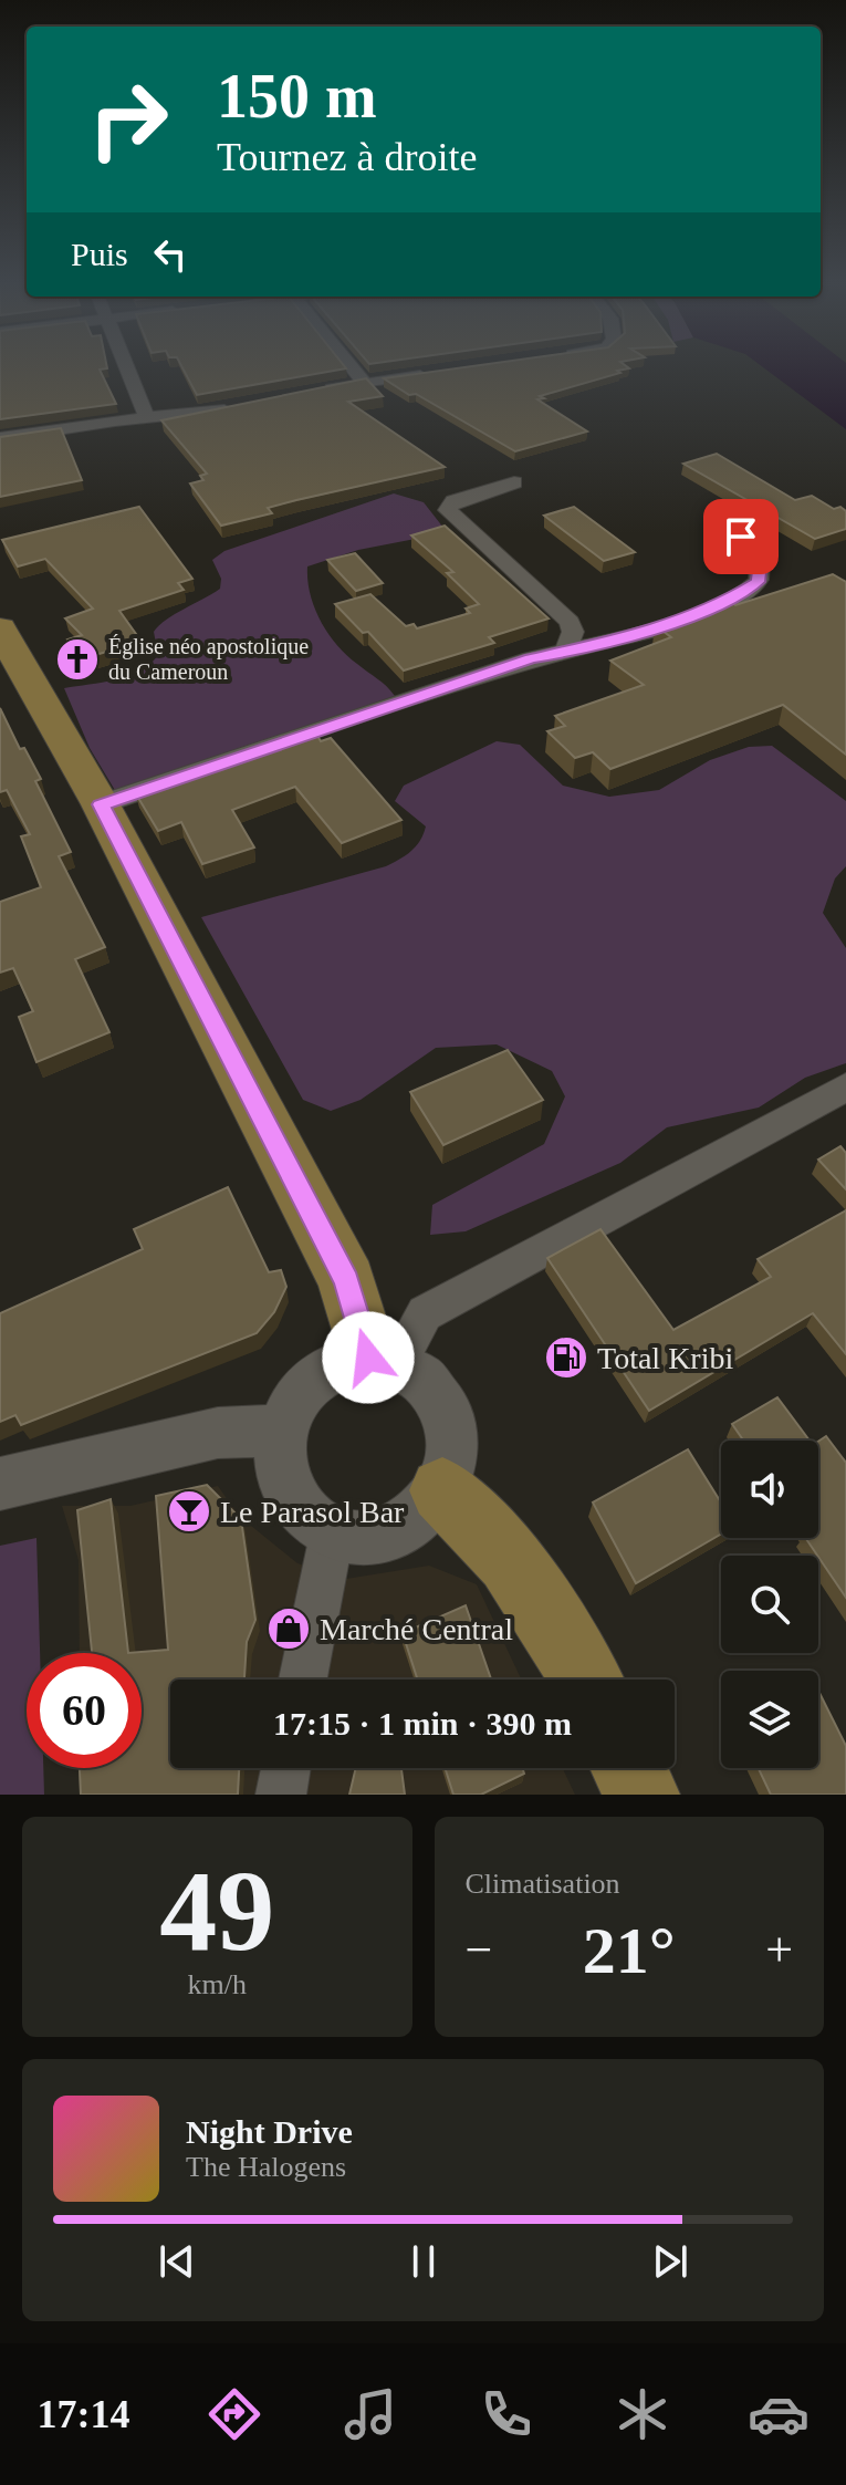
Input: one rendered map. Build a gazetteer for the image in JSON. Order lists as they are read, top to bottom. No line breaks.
{"places":{"church":["Église néo apostolique du Cameroun"],"fuel station":["Total Kribi"],"bar":["Le Parasol Bar"],"shop":["Marché Central"]},"page":{"turn":["150 m","Tournez à droite"],"then":"Puis","limit":"60","trip":"17:15 · 1 min · 390 m","tile":[["49","km/h"],"Climatisation"],"heat":["−","21°","+"],"song":["Night Drive","The Halogens"],"tabs":"17:14"}}
